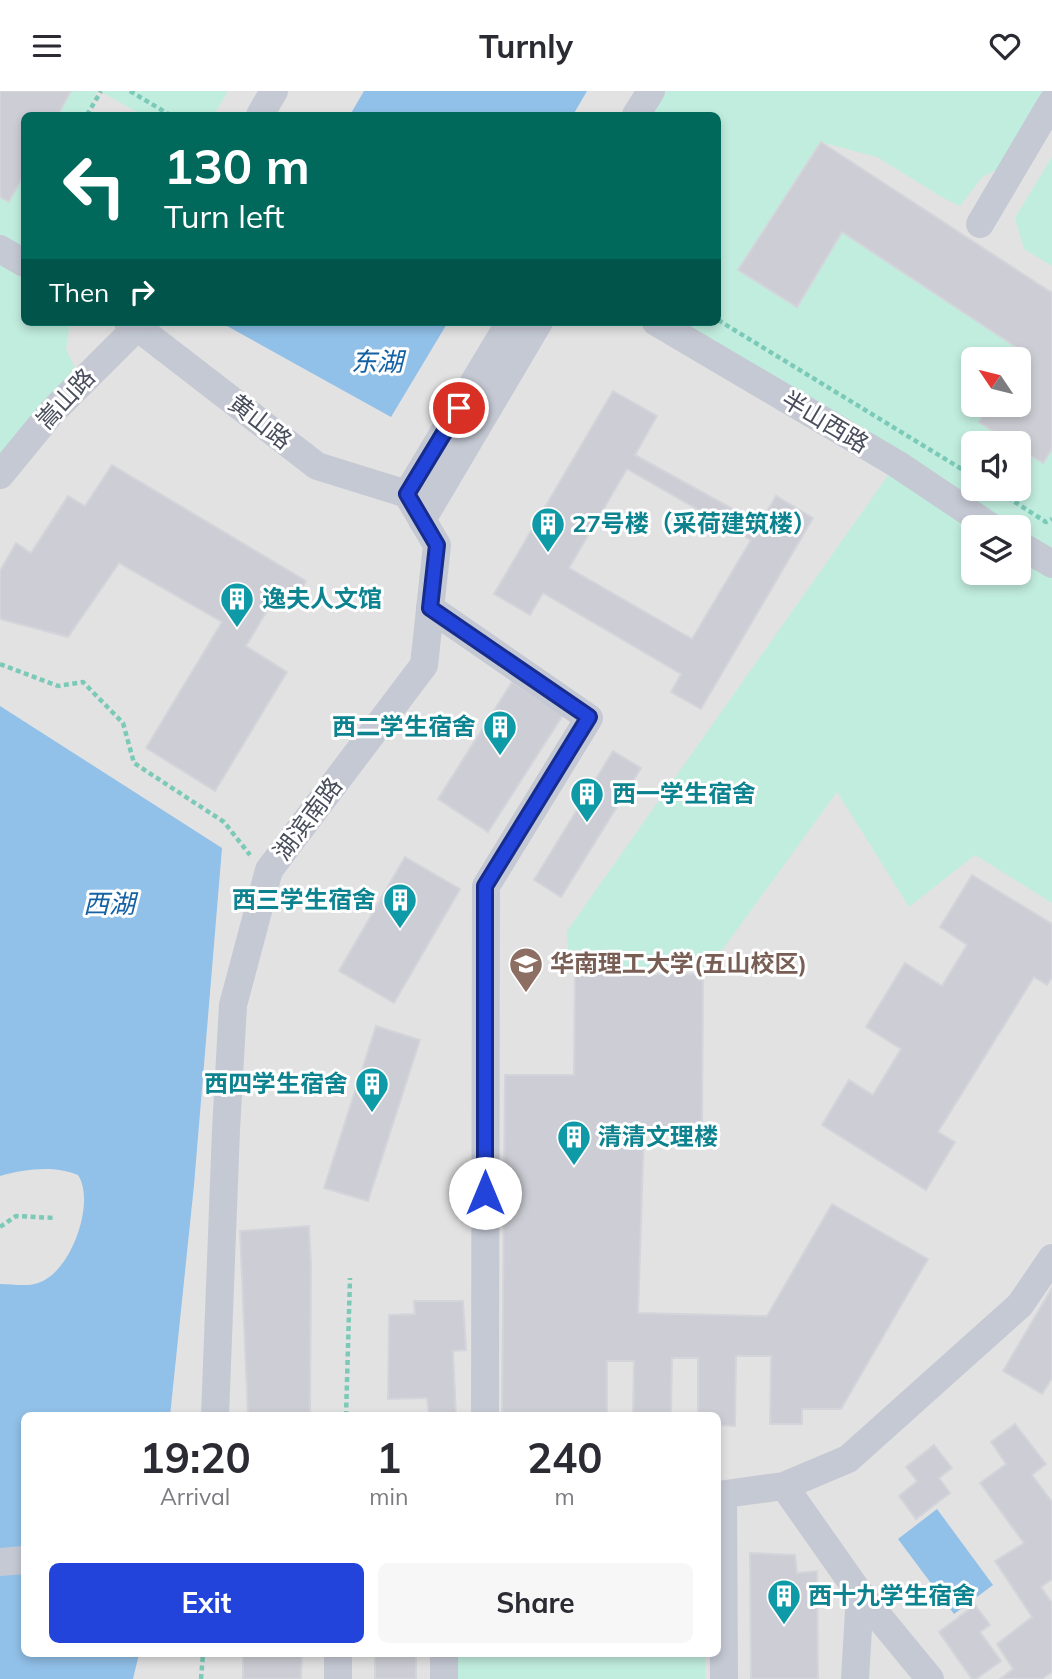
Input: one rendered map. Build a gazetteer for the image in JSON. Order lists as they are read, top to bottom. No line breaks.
{"streets":{"street":["嵩山路","黄山路","半山西路","湖滨南路"]},"crossings":[["黄山路","湖滨南路"]],"water":["东湖","西湖"],"places":{"building":["27号楼（采荷建筑楼）","逸夫人文馆","西二学生宿舍","西一学生宿舍","西三学生宿舍","西四学生宿舍","清清文理楼","西十九学生宿舍"],"school or university":["华南理工大学(五山校区)"]},"north":"top left","page":{"header":"Turnly","turn":["130 m","Turn left"],"then":"Then","eta":["19:20","Arrival","1","min","240","m"],"buttons":["Exit","Share"]}}
